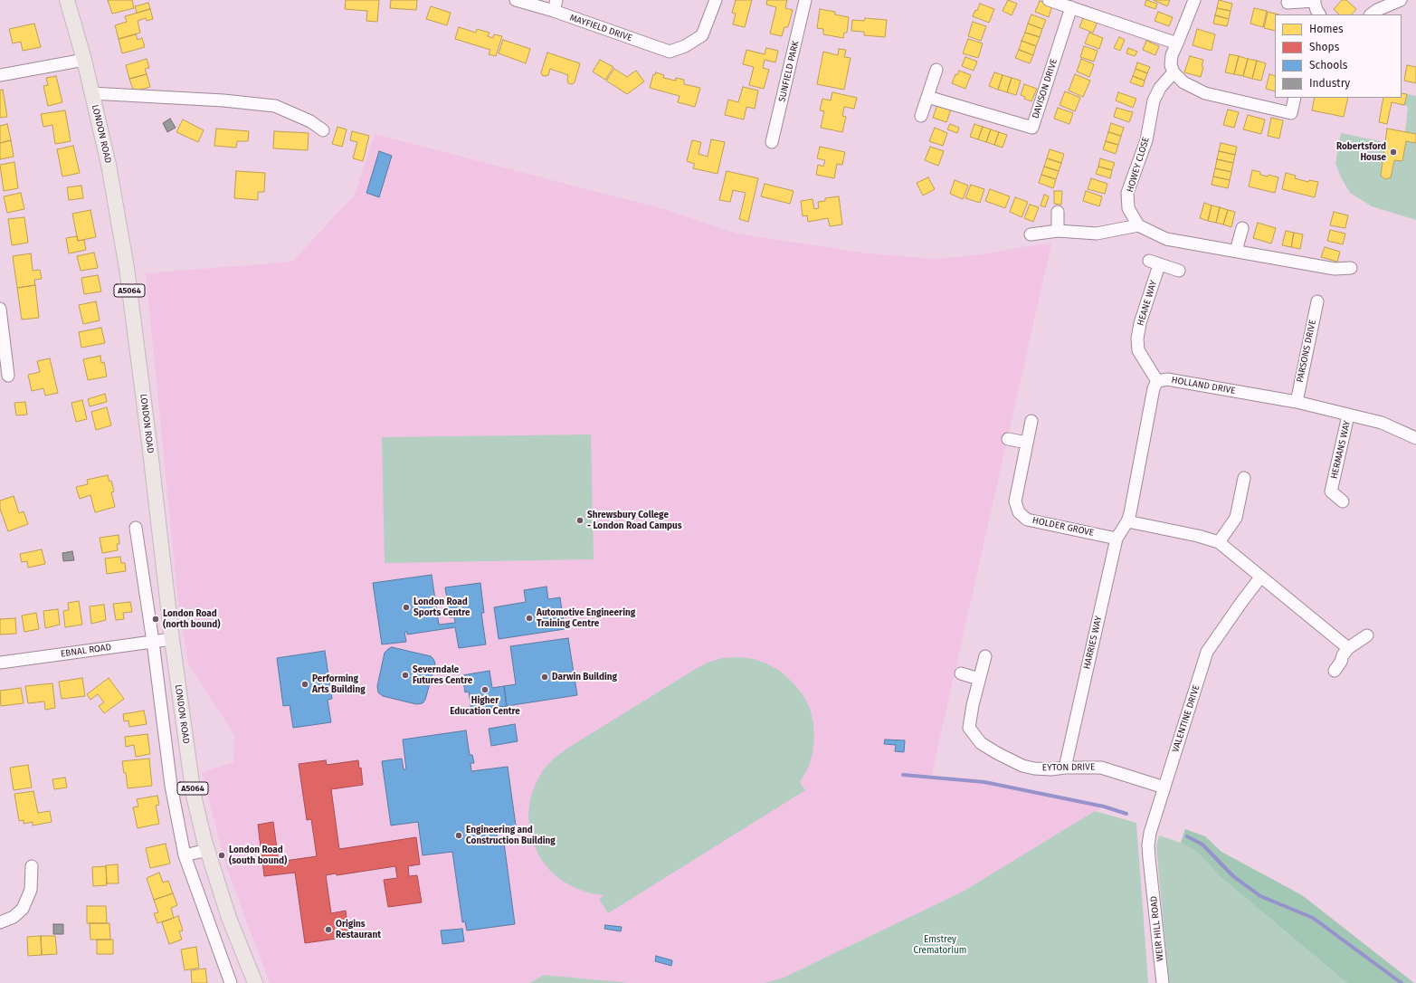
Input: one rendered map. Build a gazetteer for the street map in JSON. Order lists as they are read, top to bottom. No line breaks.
{"streets":{"main road":["LONDON ROAD","A5064"],"street":["MAYFIELD DRIVE","SUNFIELD PARK","DAVISON DRIVE","HOWEY CLOSE","HEANE WAY","PARSONS DRIVE","HOLLAND DRIVE","HERMANS WAY","HOLDER GROVE","HARRIES WAY","EBNAL ROAD","VALENTINE DRIVE","EYTON DRIVE","WEIR HILL ROAD"]},"crossings":[["LONDON ROAD","EBNAL ROAD"],["HEANE WAY","HOLLAND DRIVE"],["PARSONS DRIVE","HOLLAND DRIVE"],["HOLLAND DRIVE","HERMANS WAY"],["HOLLAND DRIVE","HARRIES WAY"],["HOLDER GROVE","HARRIES WAY"],["HARRIES WAY","EYTON DRIVE"],["VALENTINE DRIVE","EYTON DRIVE"],["VALENTINE DRIVE","WEIR HILL ROAD"]],"parks":["Emstrey Crematorium"],"places":["Robertsford House","Shrewsbury College - London Road Campus","London Road Sports Centre","Automotive Engineering Training Centre","London Road (north bound)","Severndale Futures Centre","Darwin Building","Performing Arts Building","Higher Education Centre","Engineering and Construction Building","London Road (south bound)","Origins Restaurant"],"legend":["Homes","Shops","Schools","Industry"]}
